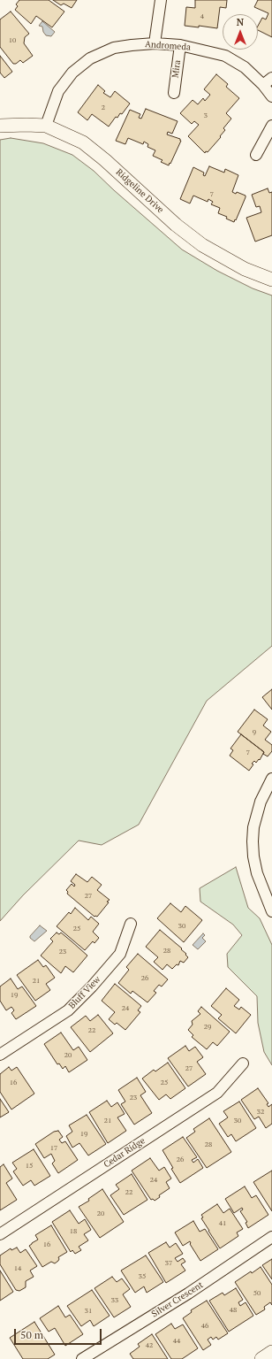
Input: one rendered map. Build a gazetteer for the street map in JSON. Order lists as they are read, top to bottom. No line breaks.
{"streets":{"street":["Andromeda","Mira","Ridgeline Drive","Bluff View","Cedar Ridge","Silver Crescent"]},"crossings":[["Andromeda","Mira"],["Andromeda","Ridgeline Drive"]],"house_numbers":["4","10","2","3","7","9","7","27","30","25","28","23","26","21","19","24","29","22","20","27","16","25","23","32","21","30","19","28","17","26","15","24","22","20","41","18","16","37","14","35","50","33","48","31","46","44","42"],"scale_bar":"50 m","north":"top"}
